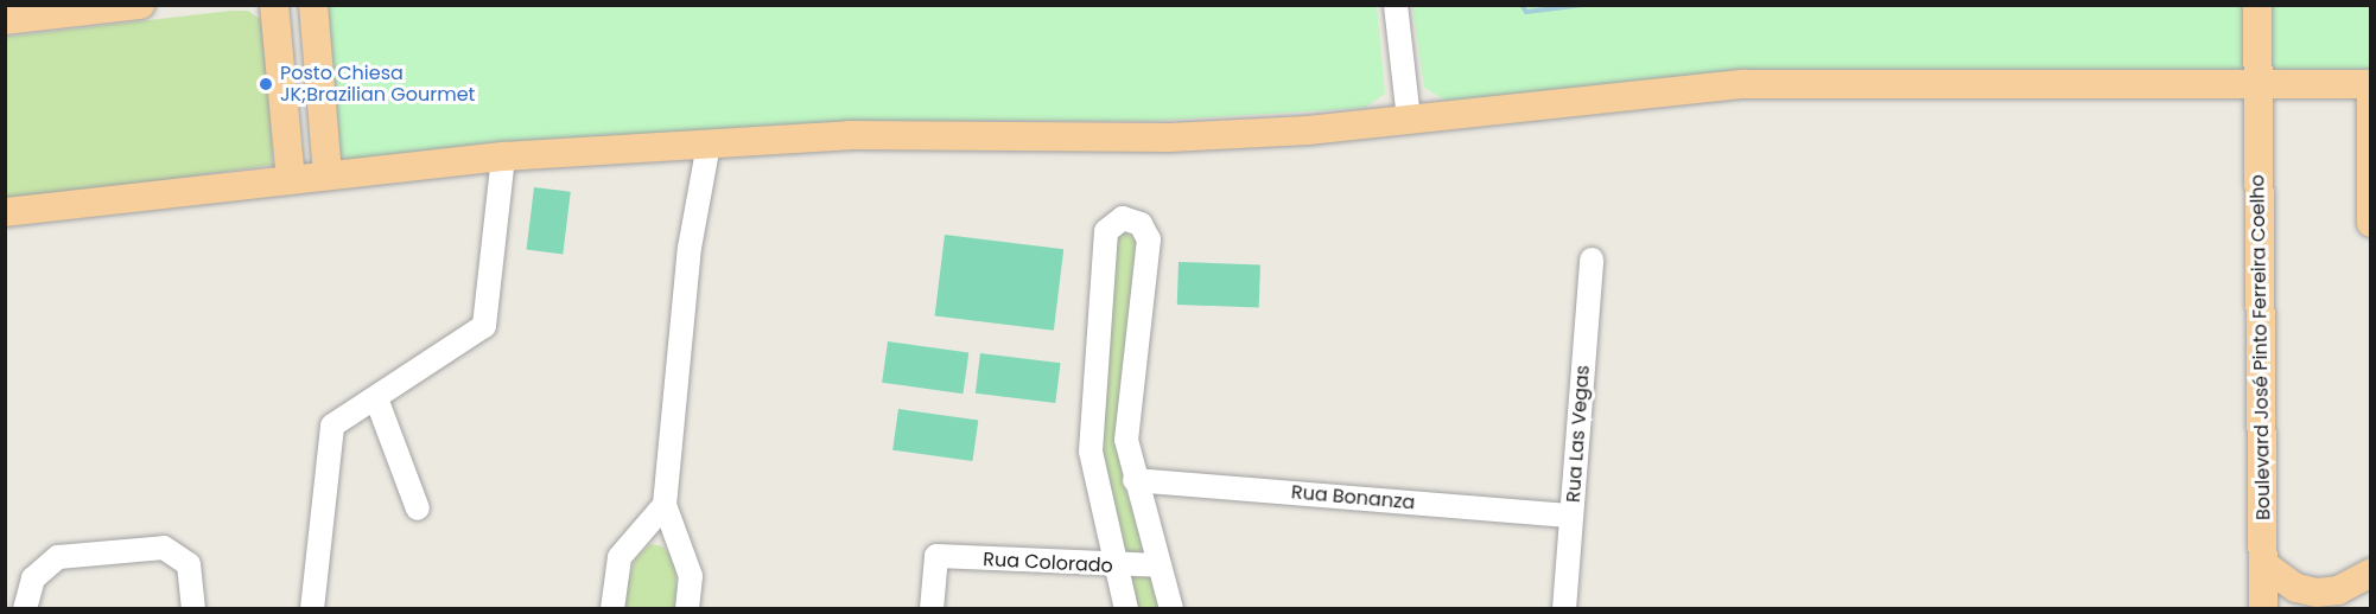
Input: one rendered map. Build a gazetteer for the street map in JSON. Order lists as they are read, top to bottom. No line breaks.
{"streets":{"main road":["Boulevard José Pinto Ferreira Coelho"],"street":["Rua Las Vegas","Rua Bonanza","Rua Colorado"]},"crossings":[["Rua Las Vegas","Rua Bonanza"]],"places":["Posto Chiesa JK;Brazilian Gourmet"]}
